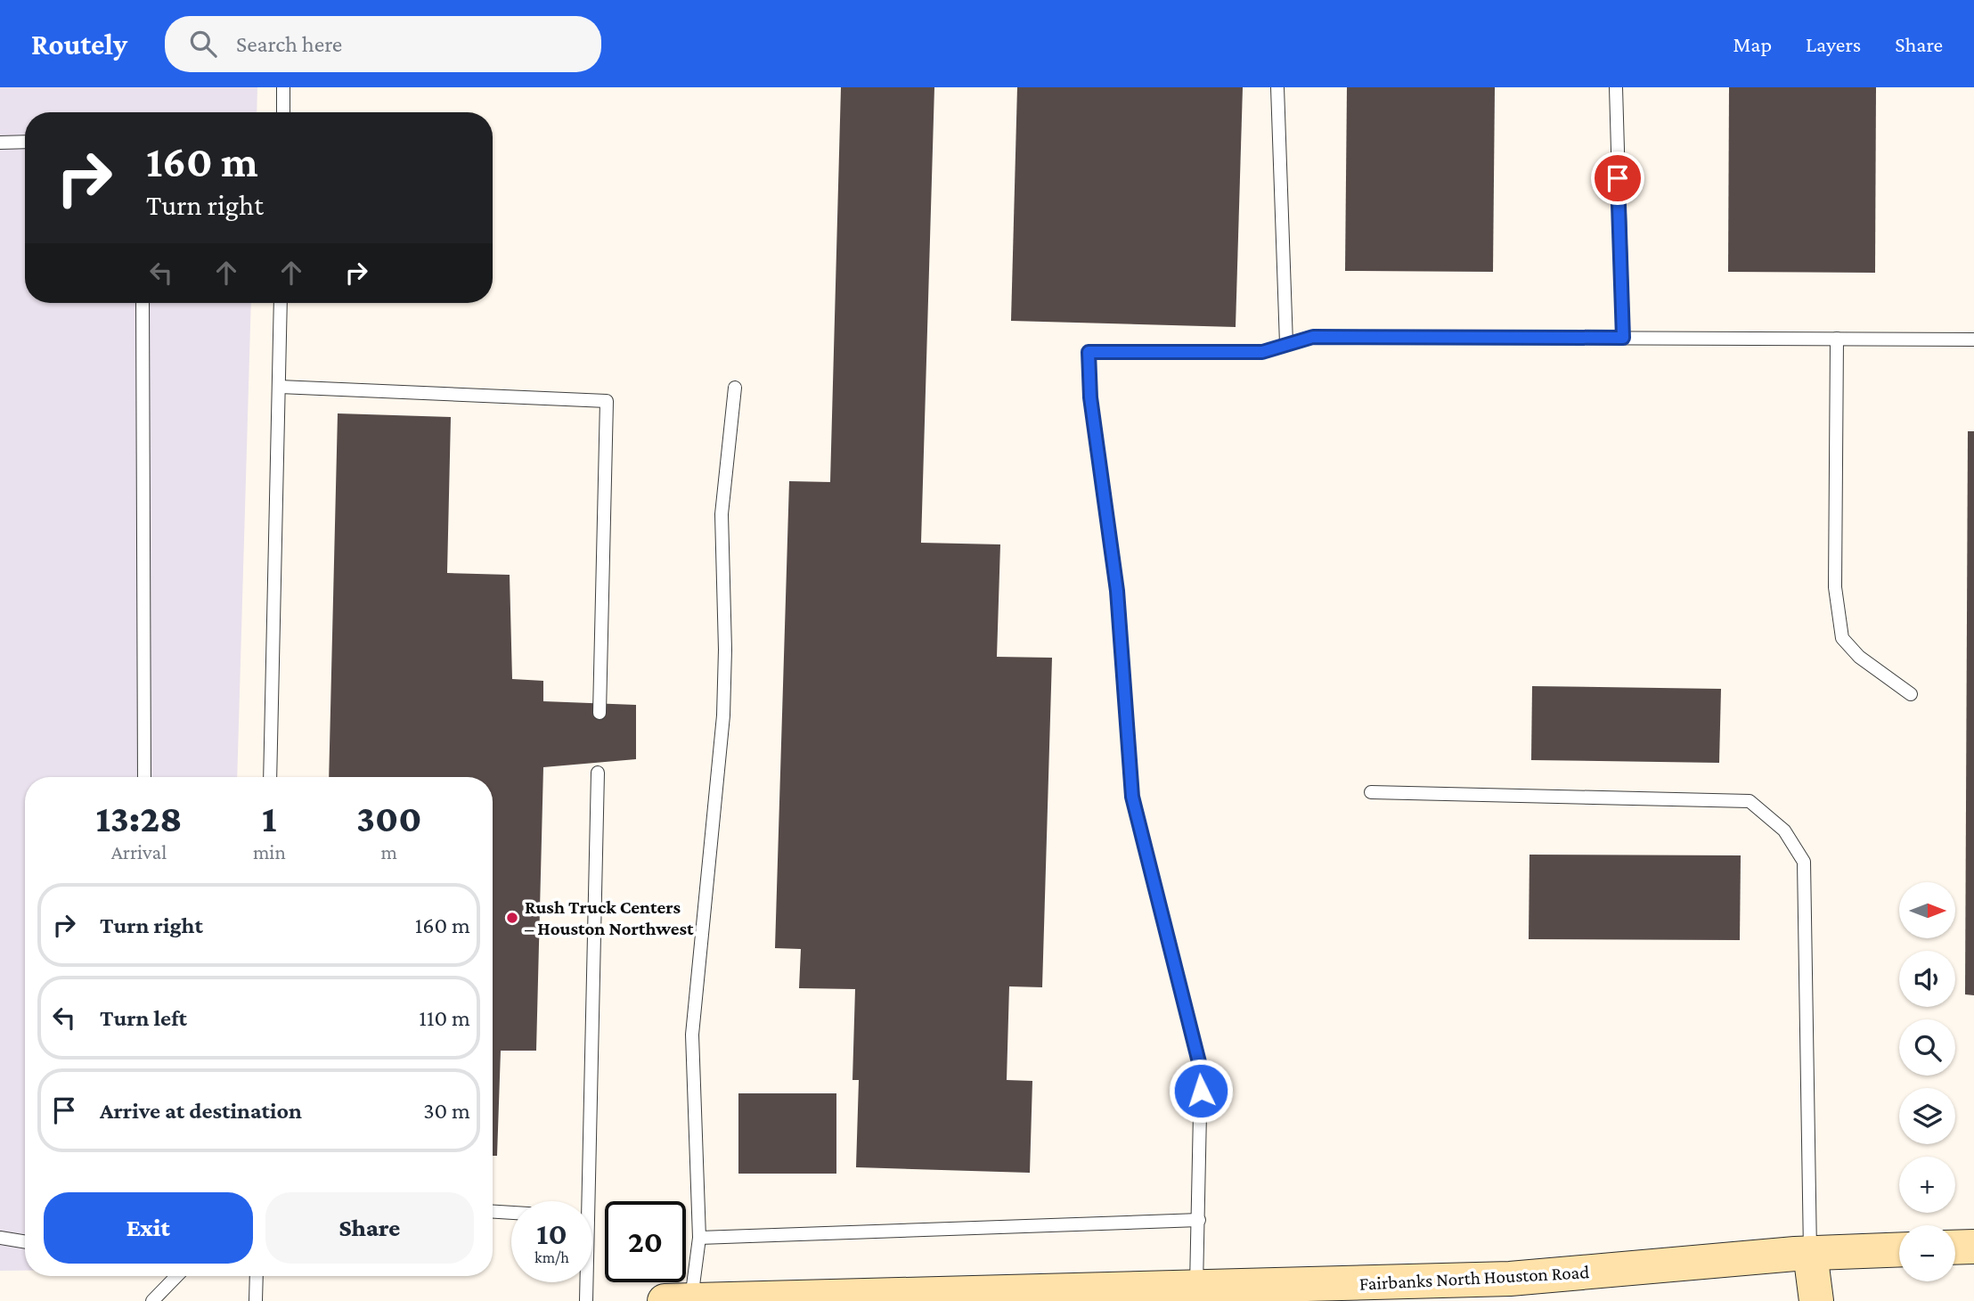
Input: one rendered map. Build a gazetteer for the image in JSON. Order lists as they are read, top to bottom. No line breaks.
{"streets":{"main road":["Fairbanks North Houston Road"]},"places":["Rush Truck Centers – Houston Northwest"],"north":"right","page":{"header":"Routely","search":"Search here","nav":["Map","Layers","Share"],"turn":["160 m","Turn right"],"eta":["13:28","Arrival","1","min","300","m"],"map_buttons":["+","−"],"list":[{"name":"Turn right","value":"160 m"},{"name":"Turn left","value":"110 m"},{"name":"Arrive at destination","value":"30 m"}],"buttons":["Exit","Share"],"speed":"10 km/h","limit":"20"}}
